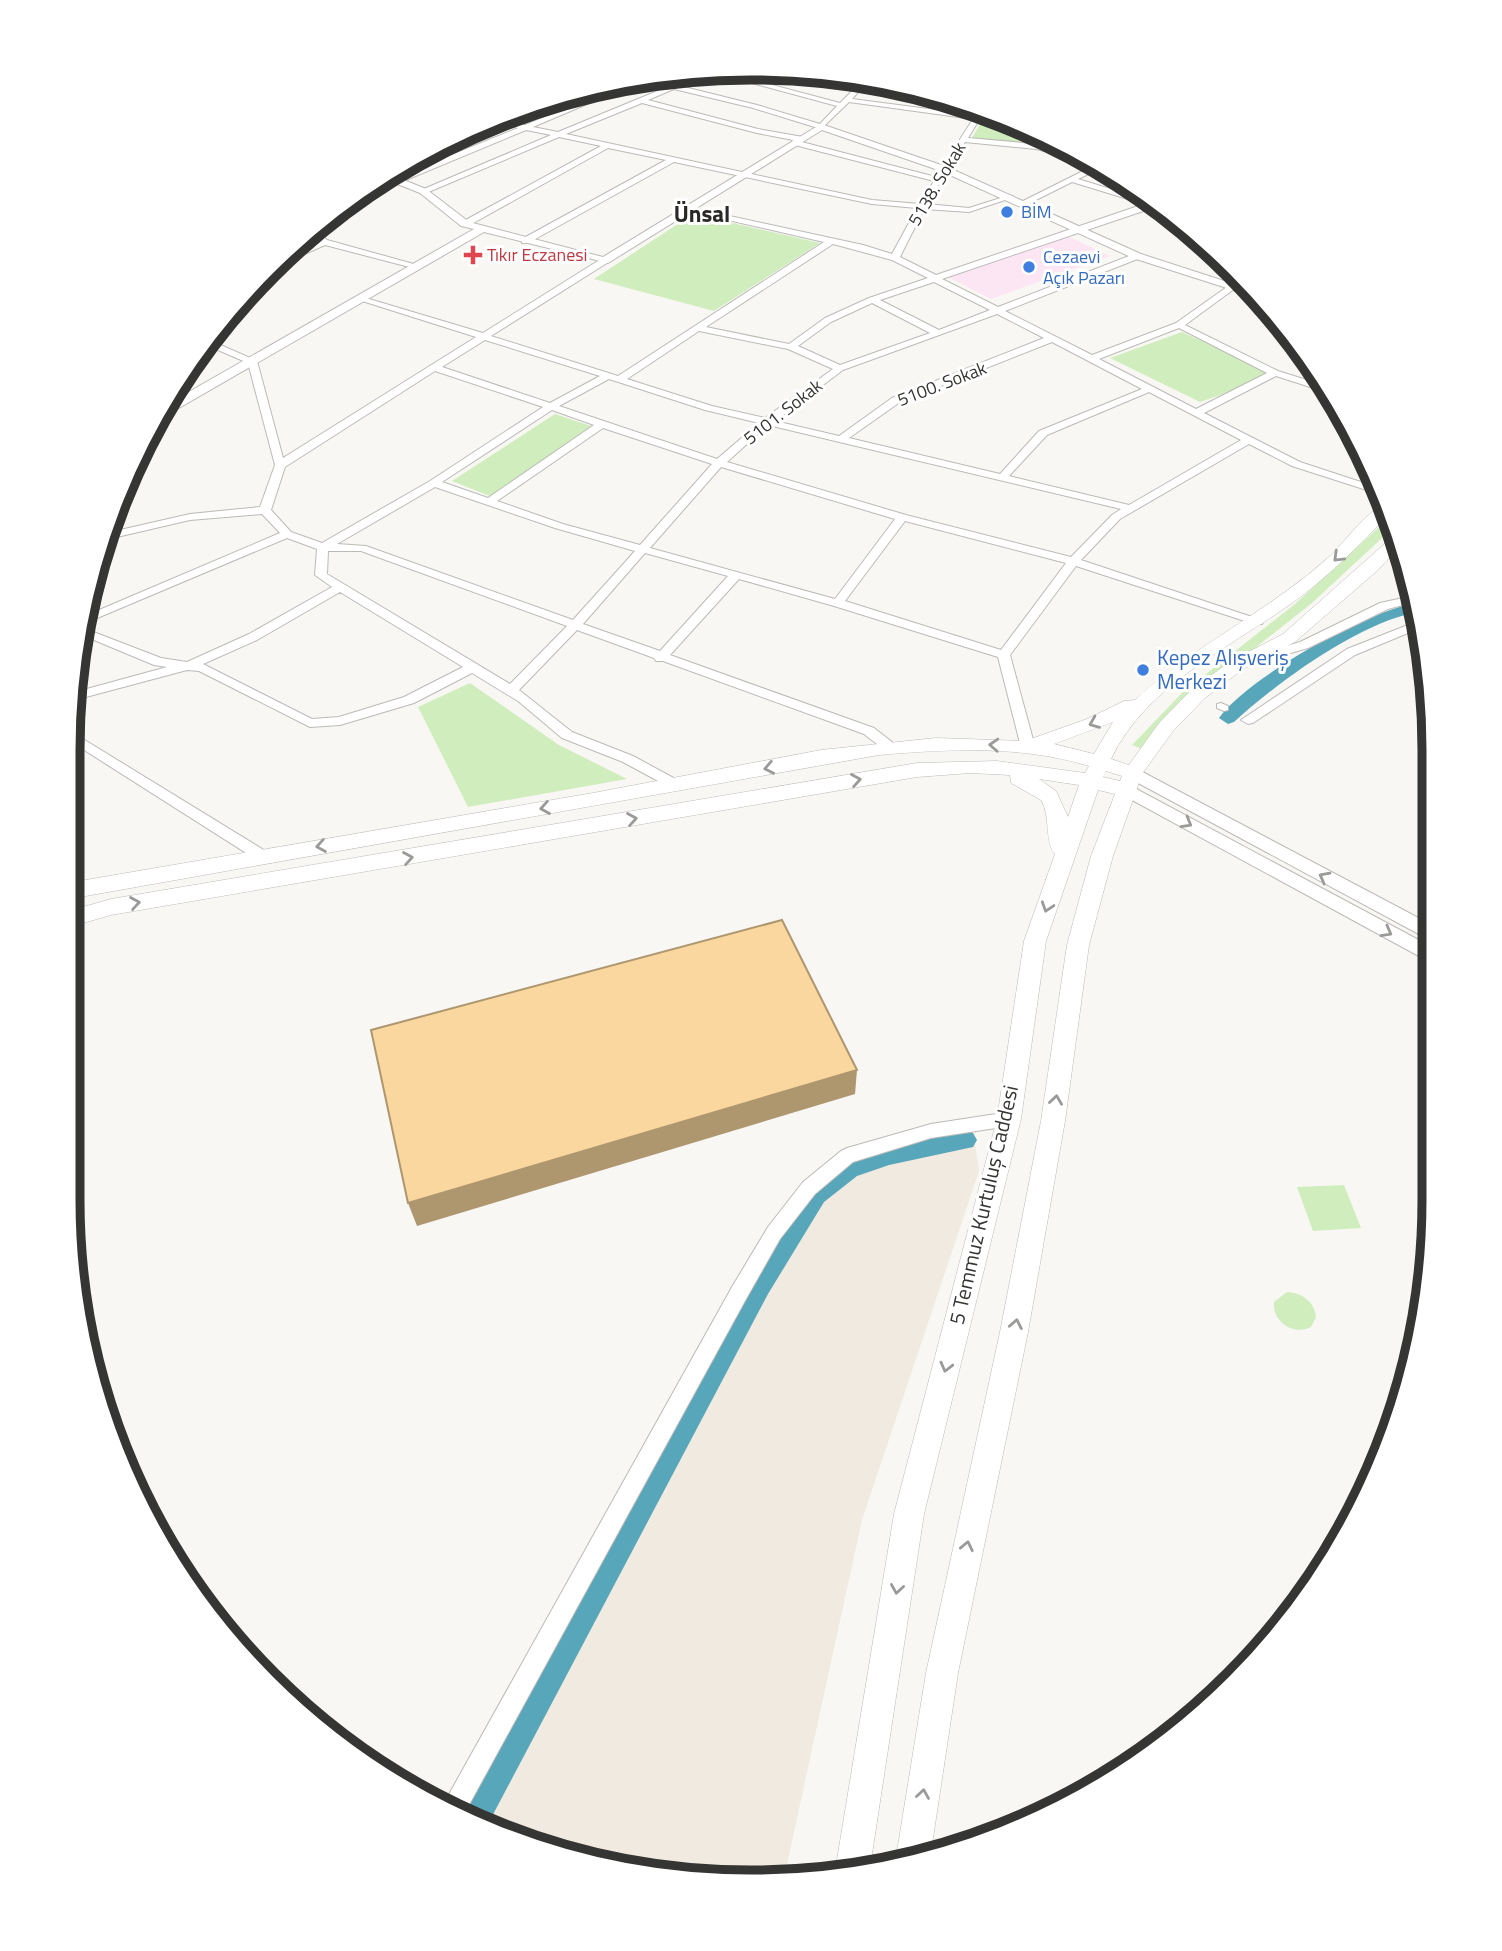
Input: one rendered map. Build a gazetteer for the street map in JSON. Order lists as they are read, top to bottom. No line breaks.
{"streets":{"main road":["5 Temmuz Kurtuluş Caddesi"],"street":["5138. Sokak","5100. Sokak","5101. Sokak"]},"districts":["Ünsal"],"places":{"other":["BİM","Cezaevi Açık Pazarı","Kepez Alışveriş Merkezi"],"health":["Tıkır Eczanesi"]}}
